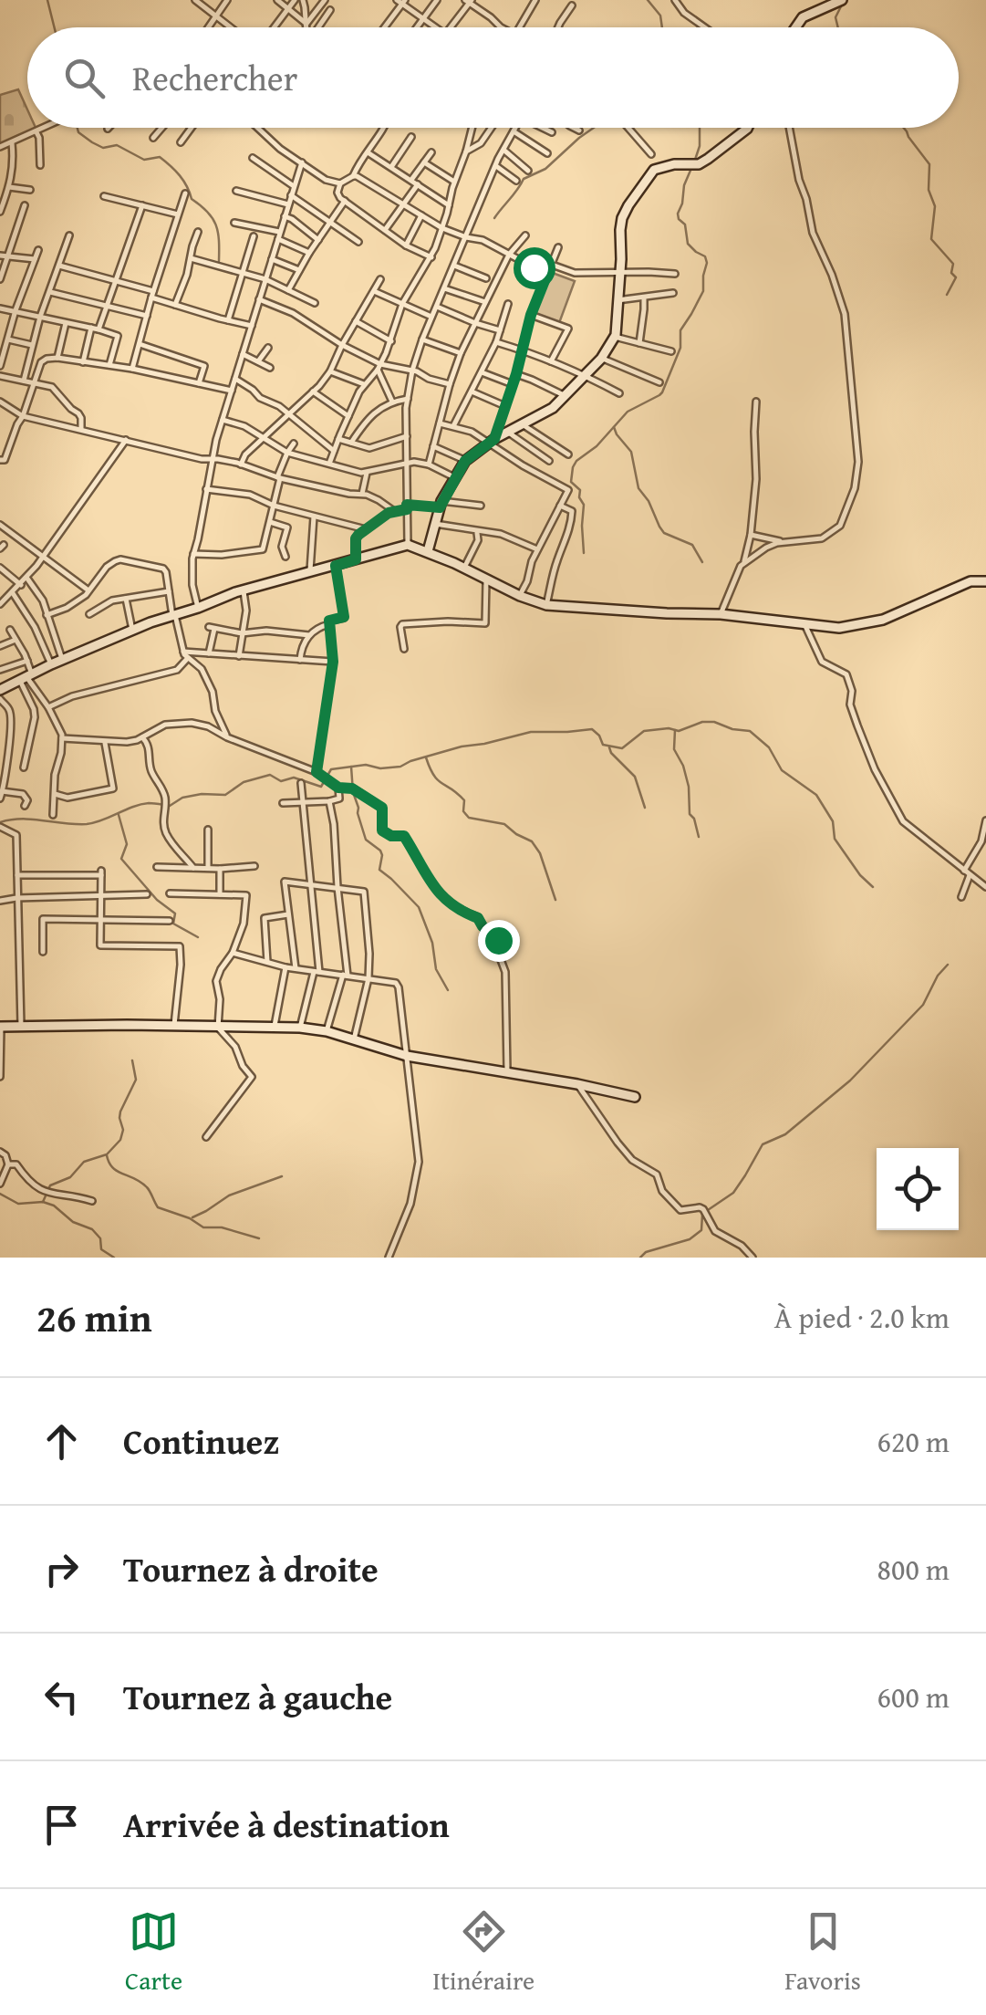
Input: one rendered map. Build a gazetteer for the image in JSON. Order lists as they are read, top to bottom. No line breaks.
{"page":{"search":"Rechercher","heading":["26 min","À pied · 2.0 km"],"list":[["Continuez","620 m"],["Tournez à droite","800 m"],["Tournez à gauche","600 m"],"Arrivée à destination"],"nav":["Carte","Itinéraire","Favoris"]}}
